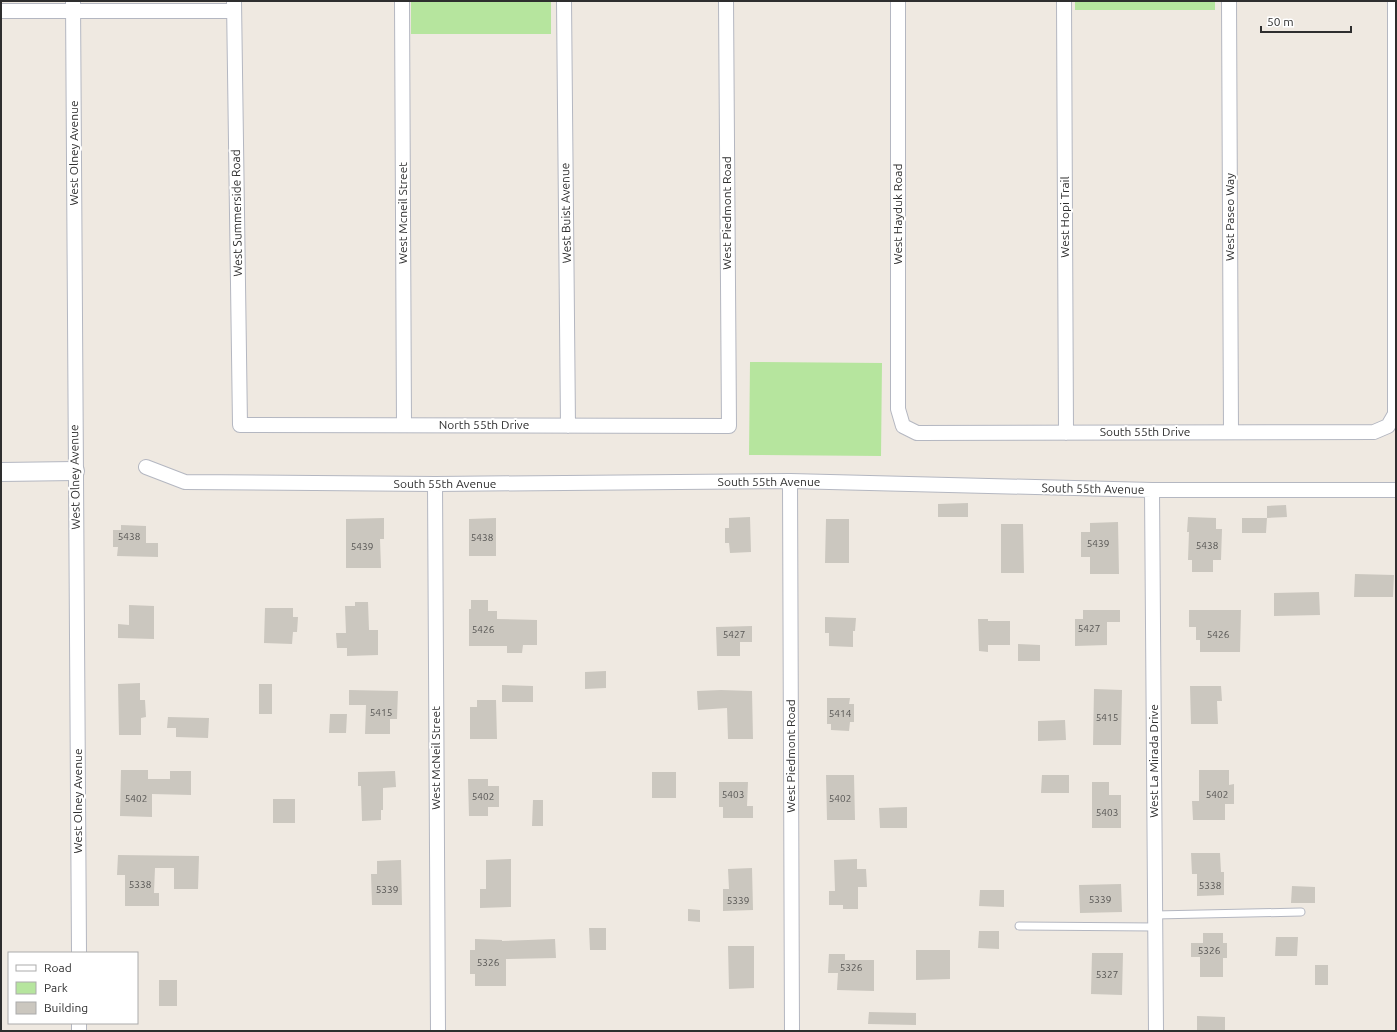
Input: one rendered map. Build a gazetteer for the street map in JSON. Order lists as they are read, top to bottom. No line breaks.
{"streets":{"street":["West Olney Avenue","West Summerside Road","West Mcneil Street","West Buist Avenue","West Piedmont Road","West Hayduk Road","West Hopi Trail","West Paseo Way","North 55th Drive","South 55th Drive","South 55th Avenue","West McNeil Street","West La Mirada Drive"]},"crossings":[["West Summerside Road","North 55th Drive"],["West Mcneil Street","North 55th Drive"],["West Buist Avenue","North 55th Drive"],["West Piedmont Road","North 55th Drive"],["West Piedmont Road","South 55th Avenue"],["West Hayduk Road","South 55th Drive"],["West Hopi Trail","South 55th Drive"],["West Paseo Way","South 55th Drive"],["South 55th Avenue","West McNeil Street"],["South 55th Avenue","West La Mirada Drive"]],"house_numbers":["5438","5438","5439","5438","5439","5427","5426","5427","5426","5415","5414","5415","5403","5402","5402","5402","5402","5403","5338","5338","5339","5339","5339","5326","5326","5326","5327"],"legend":["Road","Park","Building"],"scale_bar":"50 m"}
